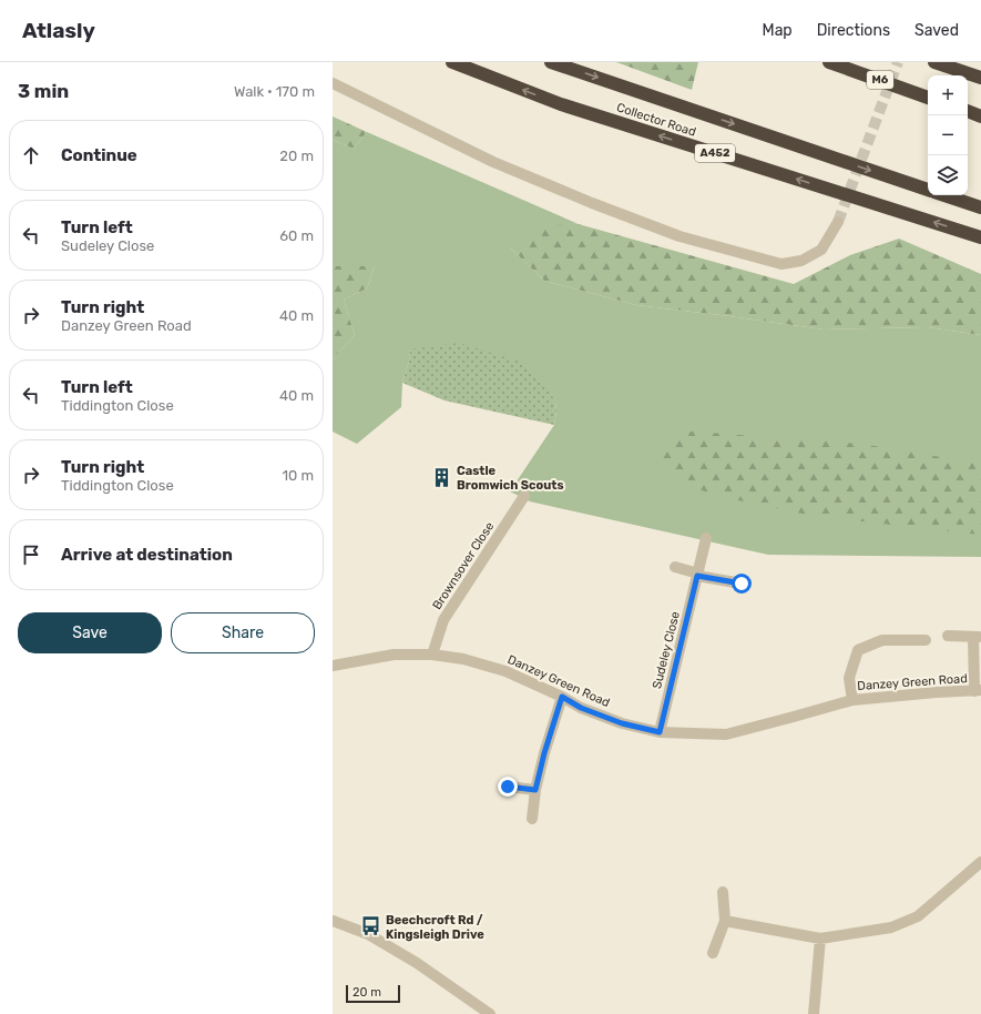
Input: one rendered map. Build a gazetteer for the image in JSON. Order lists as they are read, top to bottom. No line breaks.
{"streets":{"highway":["M6","Collector Road","A452"],"street":["Brownsover Close","Sudeley Close","Danzey Green Road"]},"crossings":[["Brownsover Close","Danzey Green Road"],["Sudeley Close","Danzey Green Road"]],"places":{"building":["Castle Bromwich Scouts"],"bus stop":["Beechcroft Rd / Kingsleigh Drive"]},"scale_bar":"20 m","page":{"header":"Atlasly","nav":["Map","Directions","Saved"],"heading":["3 min","Walk · 170 m"],"map_buttons":["+","−"],"list":[["Continue","20 m"],["Turn left","Sudeley Close","60 m"],["Turn right","Danzey Green Road","40 m"],["Turn left","Tiddington Close","40 m"],["Turn right","Tiddington Close","10 m"],"Arrive at destination"],"buttons":["Save","Share"],"scale":"20 m"}}
